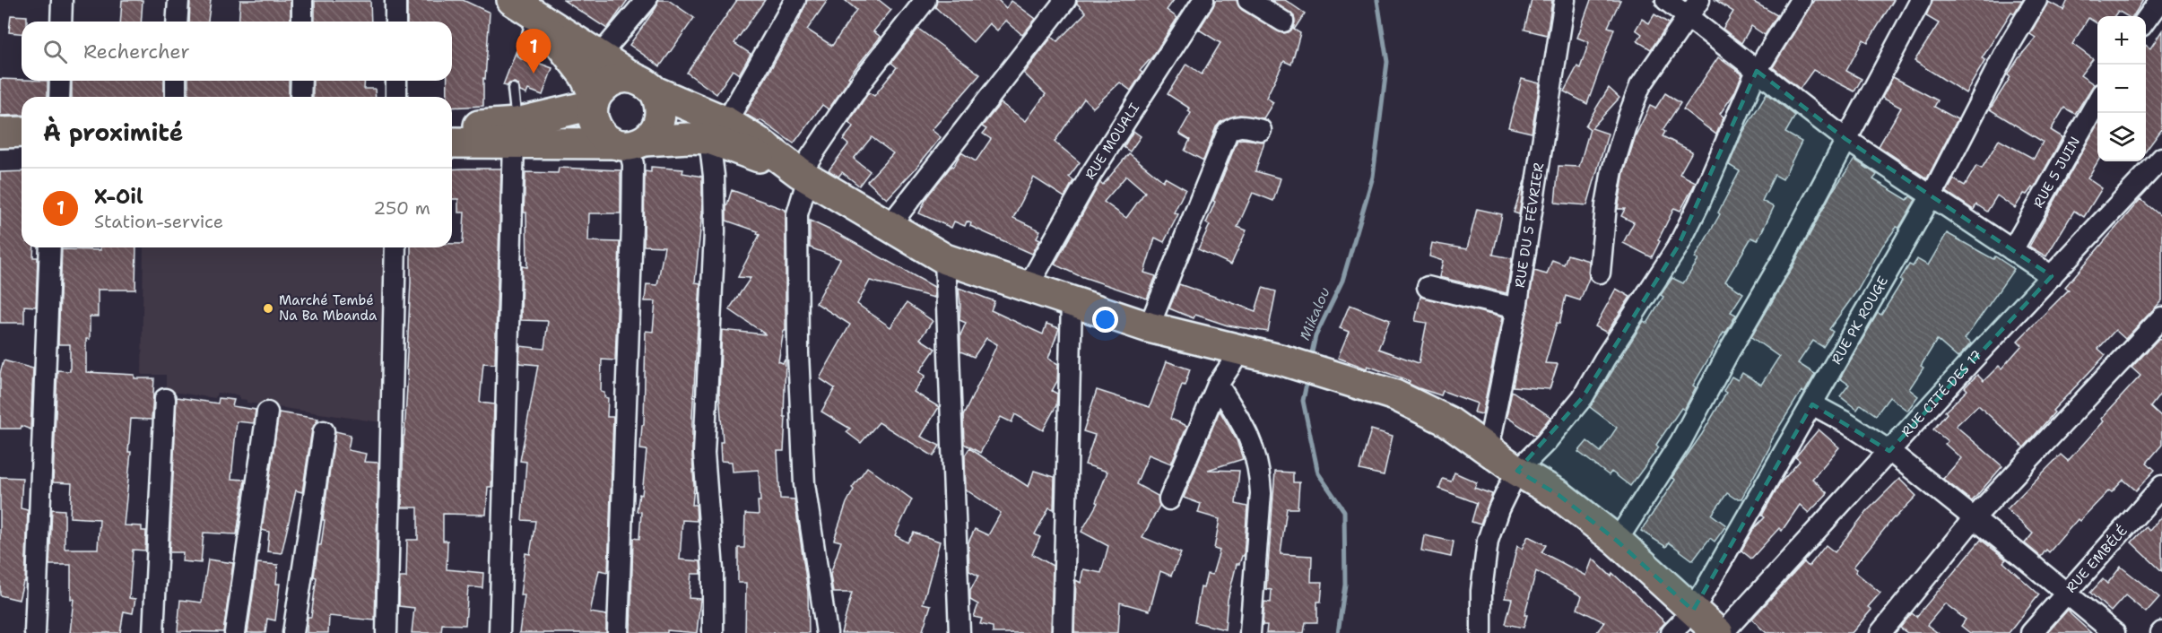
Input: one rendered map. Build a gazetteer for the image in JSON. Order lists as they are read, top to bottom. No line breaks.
{"streets":{"street":["RUE MOUALI","RUE 5 JUIN","RUE DU 5 FÉVRIER","RUE PK ROUGE","RUE CITÉ DES 17","RUE EMBÉLÉ"]},"water":["Mikalou"],"places":["Marché Tembé Na Ba Mbanda"],"page":{"map_buttons":["+","−"],"search":"Rechercher","pins":"1","heading":"À proximité","list":[{"mark":"1","name":"X-Oil","note":"Station-service","value":"250 m"}]}}
